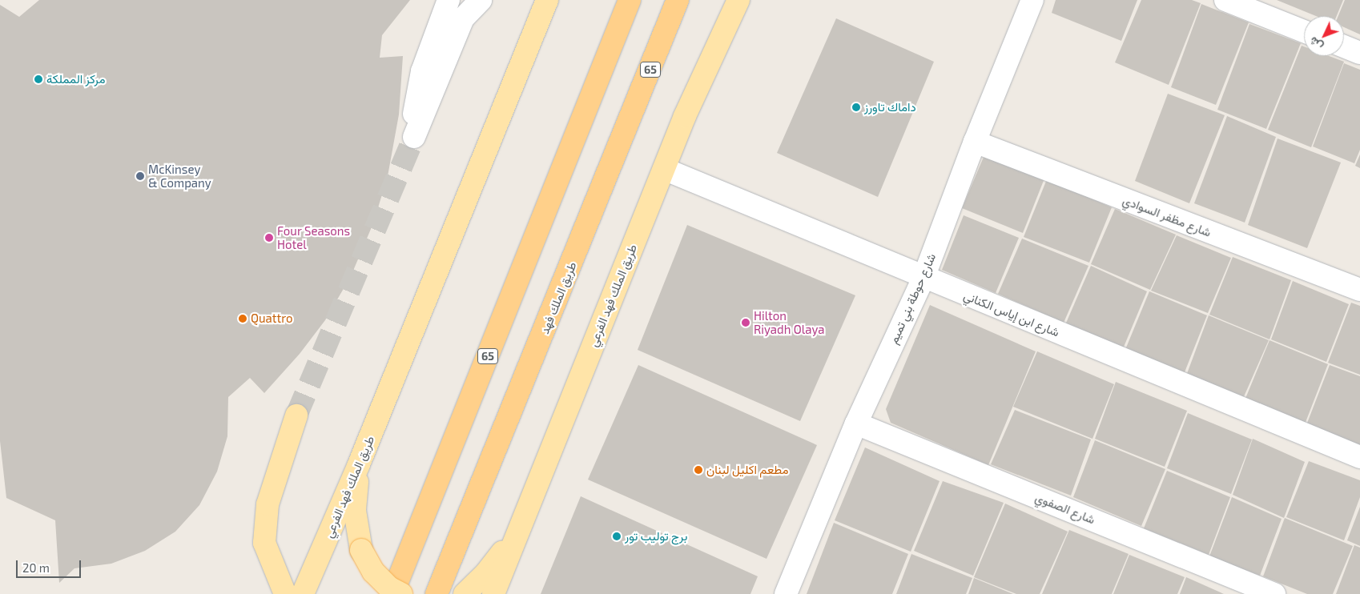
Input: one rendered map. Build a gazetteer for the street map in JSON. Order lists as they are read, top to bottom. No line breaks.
{"streets":{"highway":["65","طريق الملك فهد"],"main road":["طريق الملك فهد الفرعي"],"street":["شارع مظفر السوادي","شارع حوطة بني تميم","شارع ابن إياس الكناني","شارع الصفوي"]},"crossings":[["شارع مظفر السوادي","شارع حوطة بني تميم"],["طريق الملك فهد الفرعي","شارع ابن إياس الكناني"],["شارع حوطة بني تميم","شارع ابن إياس الكناني"],["شارع حوطة بني تميم","شارع الصفوي"]],"places":["مركز المملكة","داماك تاورز","McKinsey & Company","Four Seasons Hotel","Quattro","Hilton Riyadh Olaya","مطعم اكليل لبنان","برج توليب تور"],"scale_bar":"20 m","north":"bottom left"}
